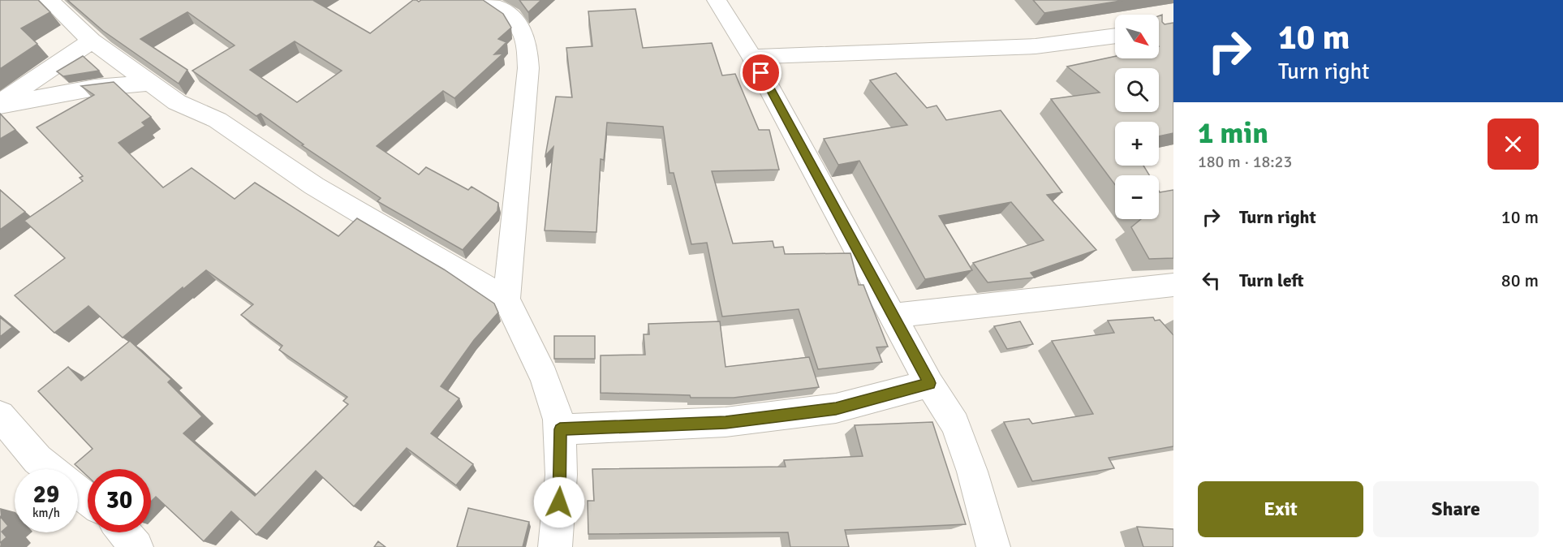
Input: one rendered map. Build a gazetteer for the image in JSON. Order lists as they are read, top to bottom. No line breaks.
{"north":"bottom right","page":{"turn":["10 m","Turn right"],"map_buttons":["+","−"],"heading":["1 min","180 m · 18:23"],"list":[{"name":"Turn right","value":"10 m"},{"name":"Turn left","value":"80 m"}],"speed":"29 km/h","limit":"30","buttons":["Exit","Share"]}}
